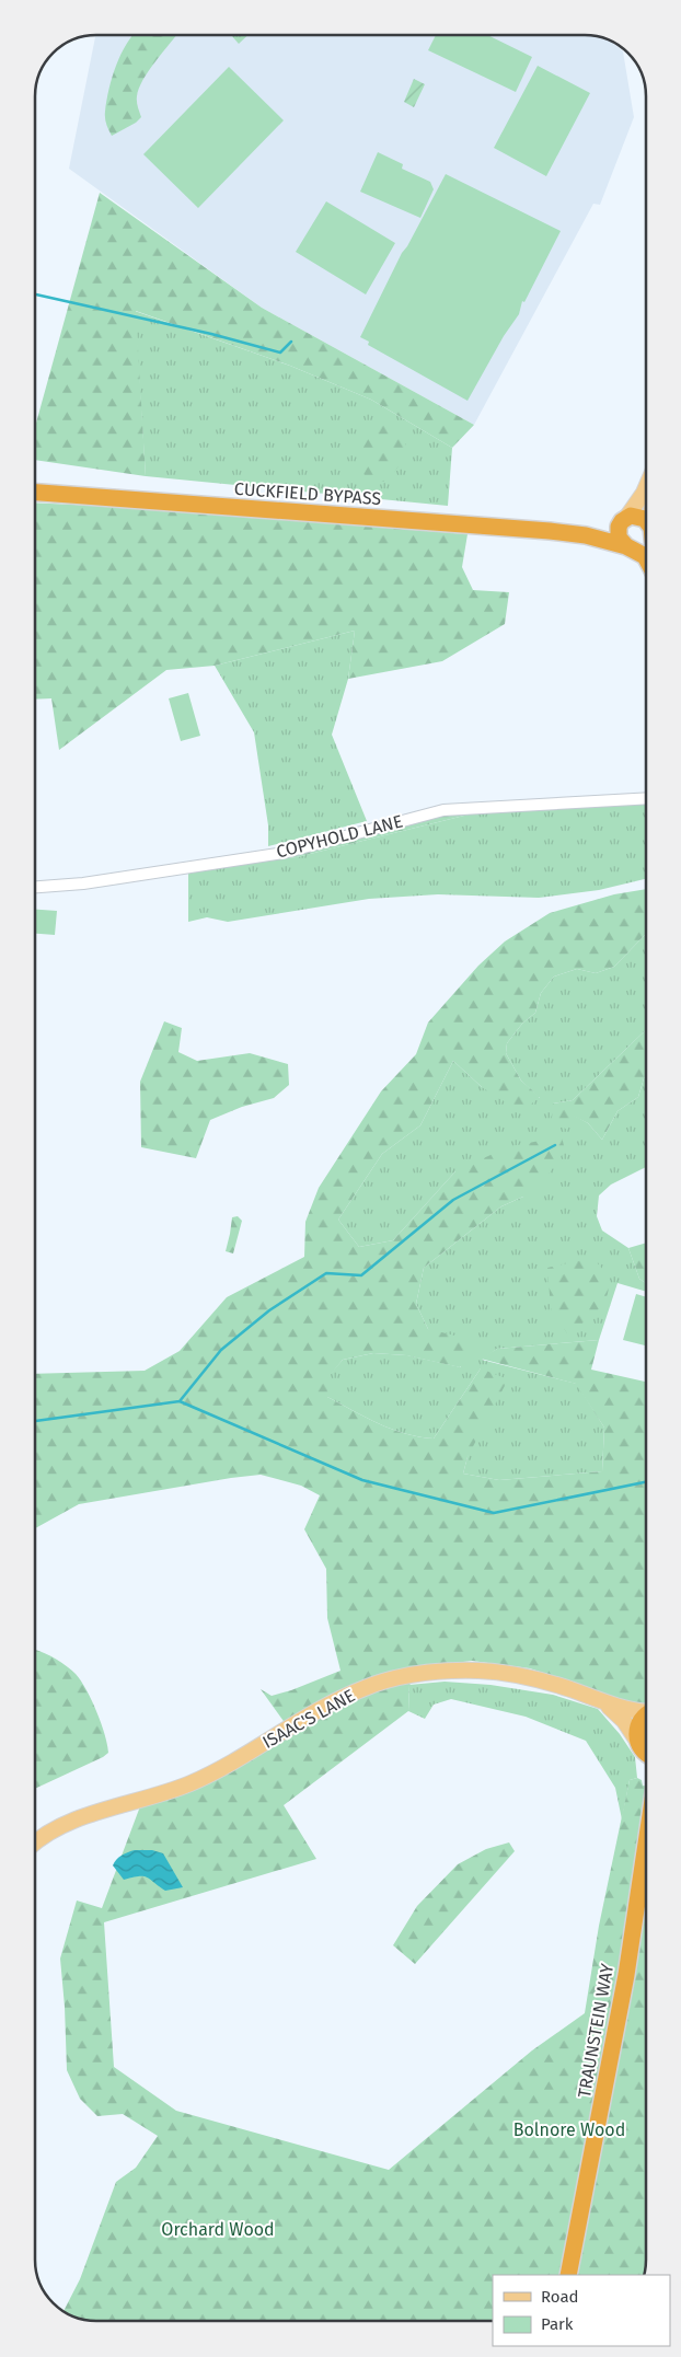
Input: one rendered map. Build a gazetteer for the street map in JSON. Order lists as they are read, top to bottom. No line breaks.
{"streets":{"highway":["CUCKFIELD BYPASS","TRAUNSTEIN WAY"],"main road":["ISAAC'S LANE"],"street":["COPYHOLD LANE"]},"parks":["Bolnore Wood","Orchard Wood"],"legend":["Road","Park"]}
